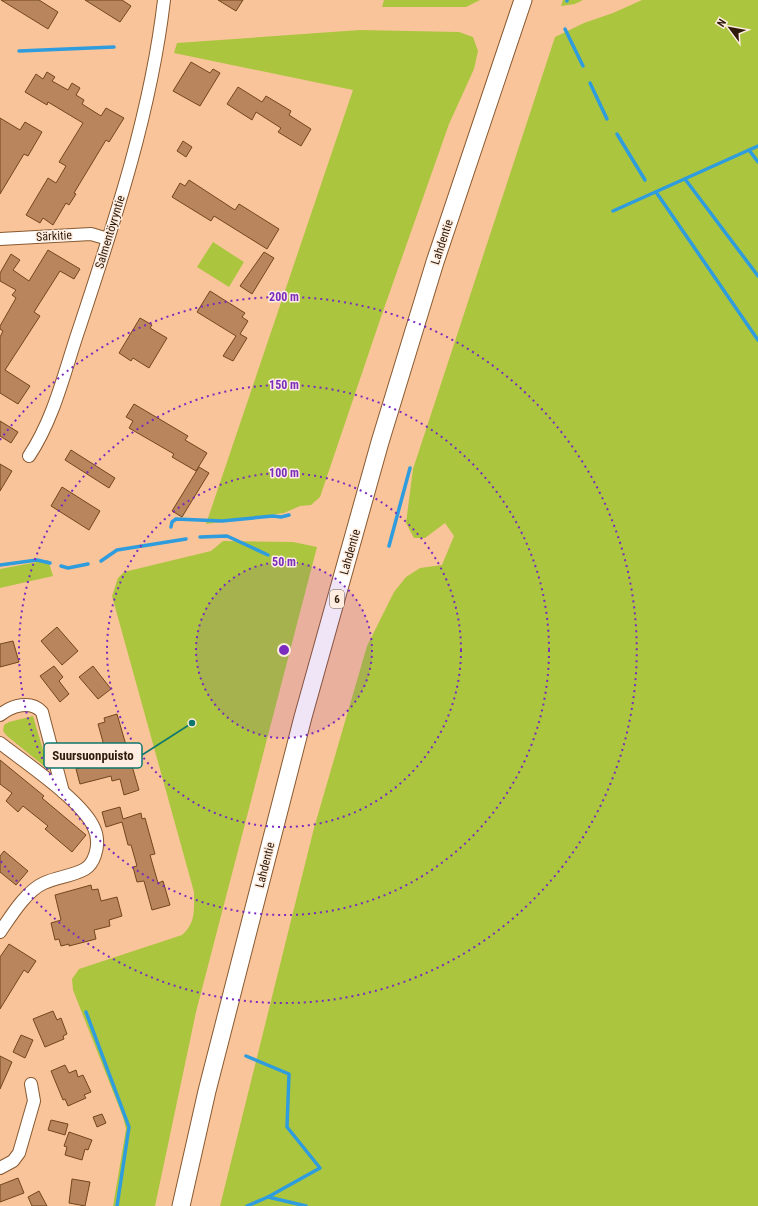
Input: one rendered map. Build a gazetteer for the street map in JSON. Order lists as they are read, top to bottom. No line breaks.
{"streets":{"highway":["Lahdentie","6"],"street":["Salmentöyryntie","Särkitie"]},"crossings":[["Salmentöyryntie","Särkitie"]],"places":["Suursuonpuisto"],"north":"top left","rings":["200 m","150 m","100 m","50 m"]}
